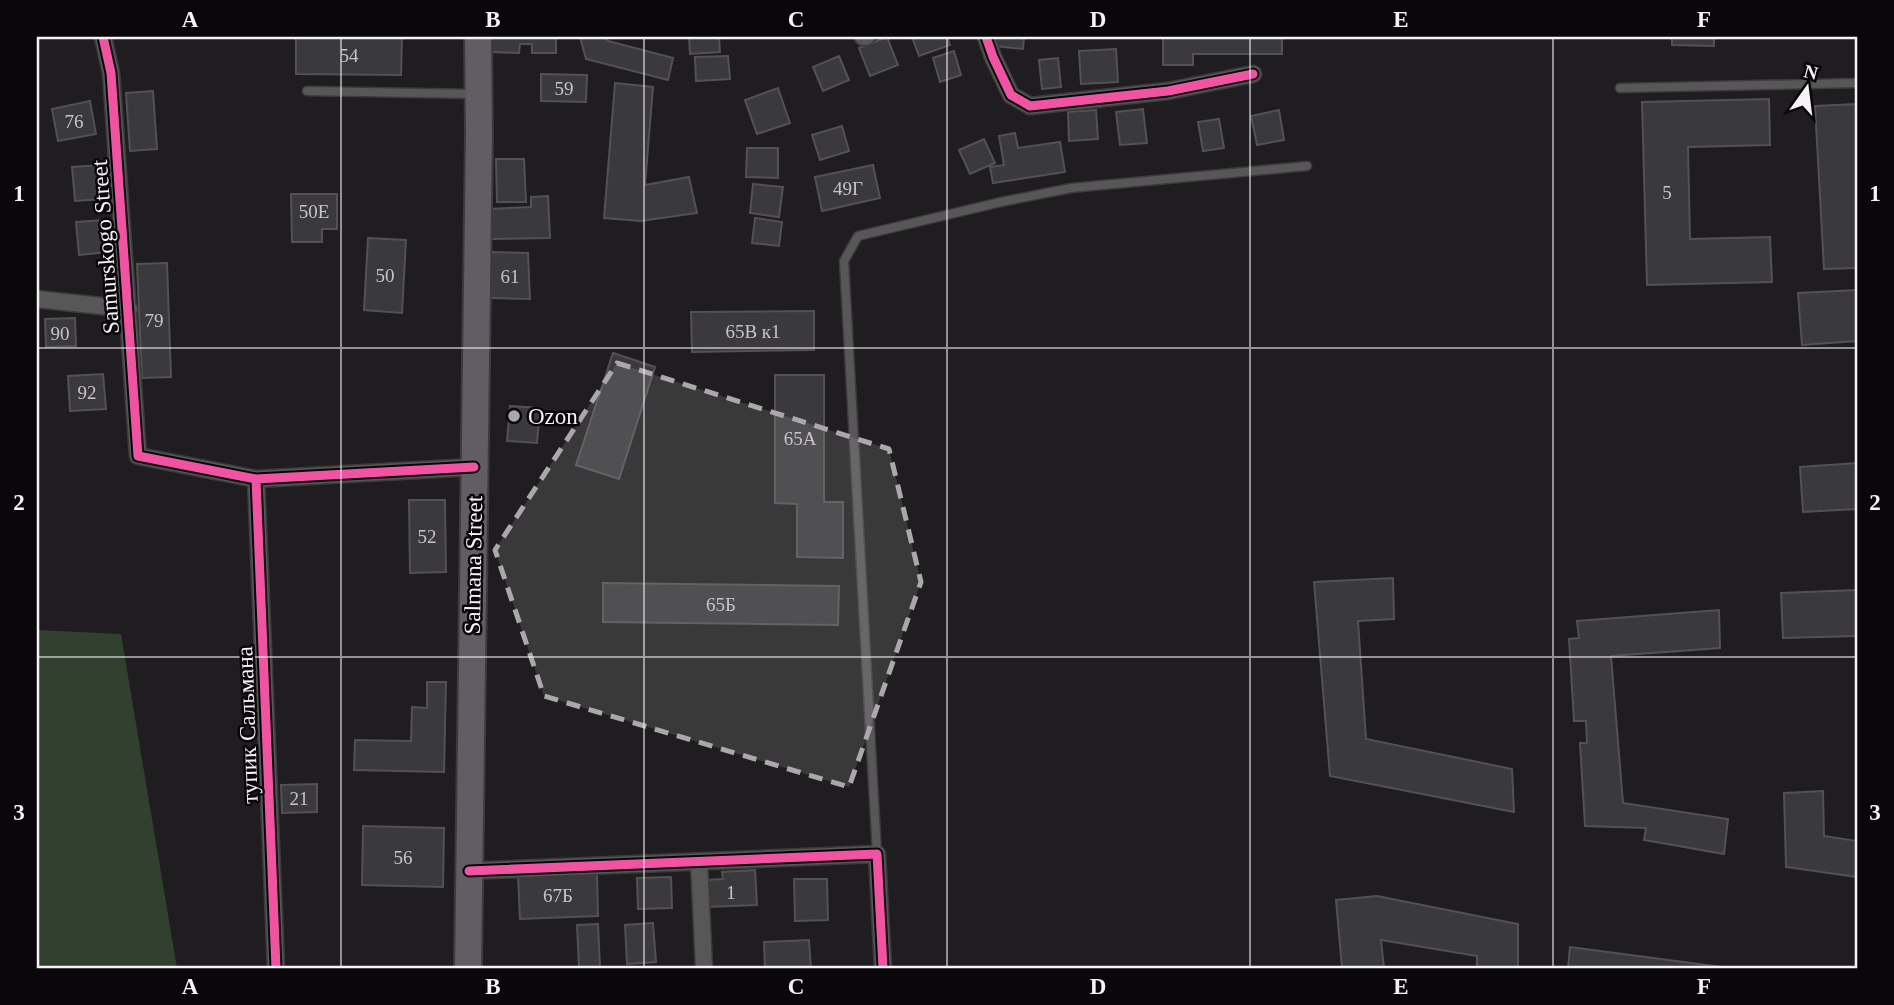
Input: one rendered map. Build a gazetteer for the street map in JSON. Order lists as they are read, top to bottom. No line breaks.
{"streets":{"main road":["Salmana Street"],"street":["Samurskogo Street","тупик Сальмана"]},"crossings":[["Samurskogo Street","тупик Сальмана"]],"places":["Ozon"],"house_numbers":["54","59","76","49Г","5","50Е","50","61","79","65В к1","90","92","65А","52","65Б","21","56","1","67Б"],"north":"top","grid":{"columns":["A","B","C","D","E","F"],"rows":["1","2","3"]}}
